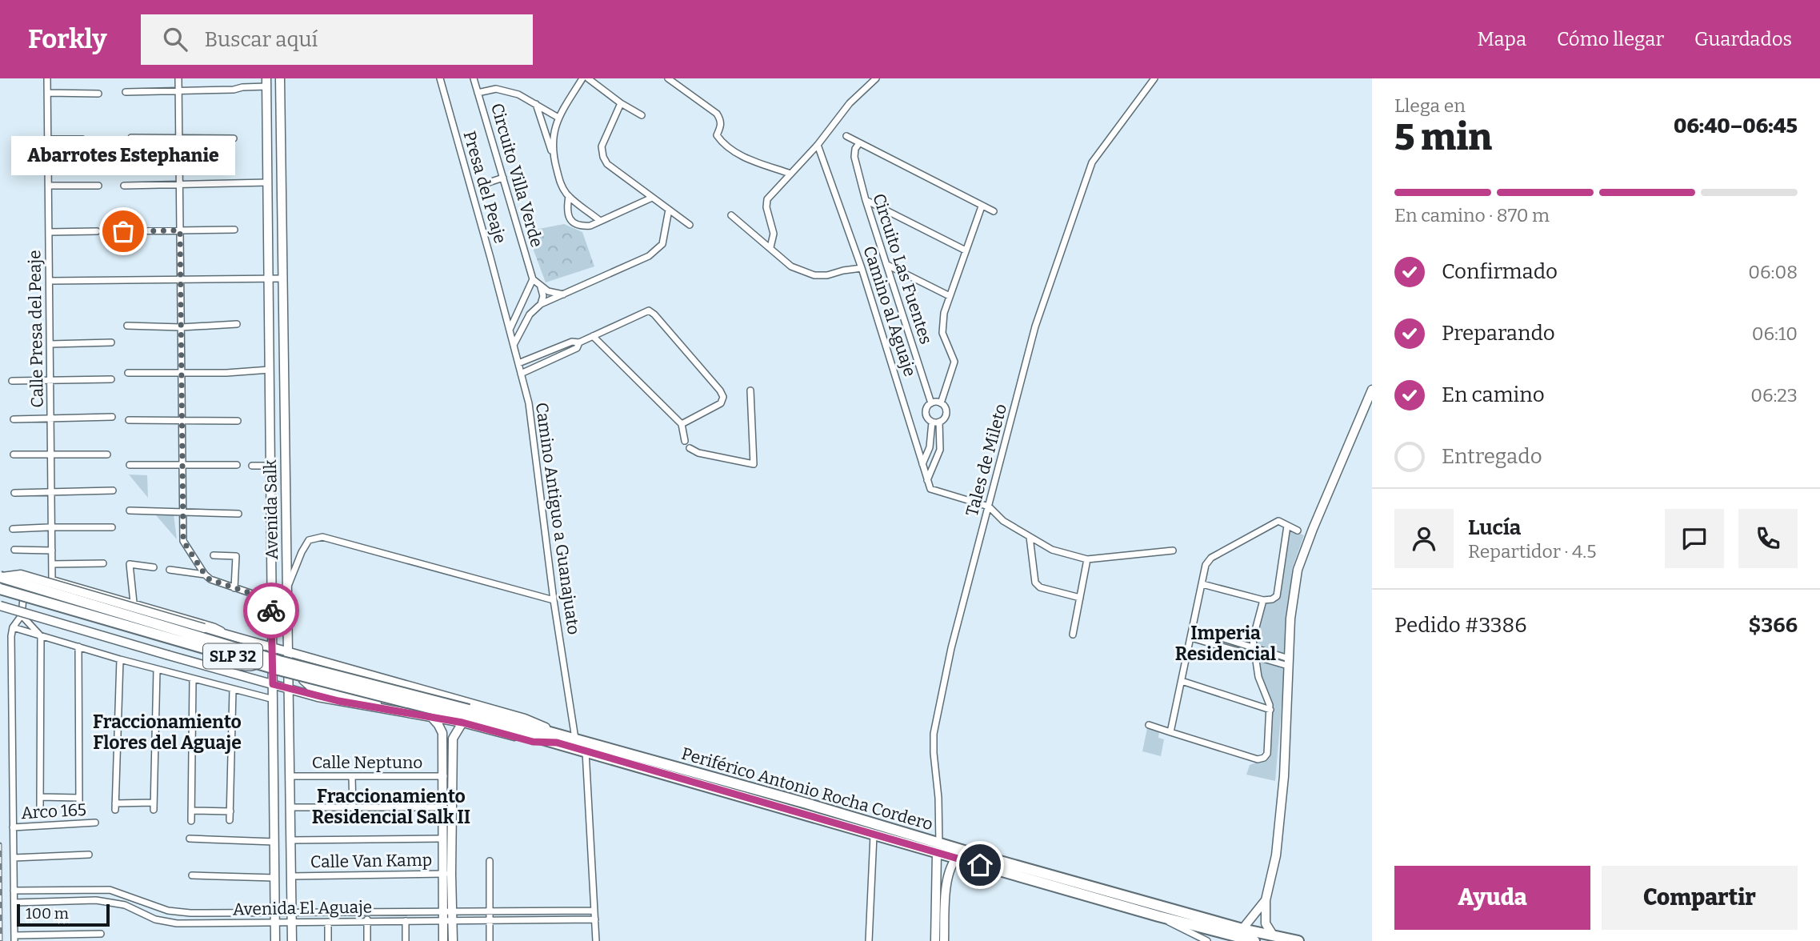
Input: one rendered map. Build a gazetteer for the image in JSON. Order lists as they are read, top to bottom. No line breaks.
{"streets":{"highway":["SLP 32","Periférico Antonio Rocha Cordero"],"street":["Circuito Villa Verde","Presa del Peaje","Circuito Las Fuentes","Camino al Aguaje","Calle Presa del Peaje","Tales de Mileto","Avenida Salk","Camino Antiguo a Guanajuato","Calle Neptuno","Arco 165","Calle Van Kamp","Avenida El Aguaje"]},"crossings":[["Presa del Peaje","Camino Antiguo a Guanajuato"],["Camino al Aguaje","Tales de Mileto"],["Tales de Mileto","Periférico Antonio Rocha Cordero"],["Avenida Salk","Calle Neptuno"],["Avenida Salk","Calle Van Kamp"],["Avenida Salk","Avenida El Aguaje"],["Camino Antiguo a Guanajuato","Periférico Antonio Rocha Cordero"],["SLP 32","Periférico Antonio Rocha Cordero"]],"districts":["Imperia Residencial","Fraccionamiento Flores del Aguaje","Fraccionamiento Residencial Salk II"],"places":["Abarrotes Estephanie"],"scale_bar":"100 m","page":{"header":"Forkly","search":"Buscar aquí","nav":["Mapa","Cómo llegar","Guardados"],"heading":["5 min","Llega en","06:40–06:45"],"panel":["Lucía","Repartidor · 4.5","Pedido #3386","$366"],"bubble":"Abarrotes Estephanie","bar":"En camino · 870 m","list":[["Confirmado","06:08"],["Preparando","06:10"],["En camino","06:23"],"Entregado"],"buttons":["Ayuda","Compartir"],"scale":"100 m"}}
